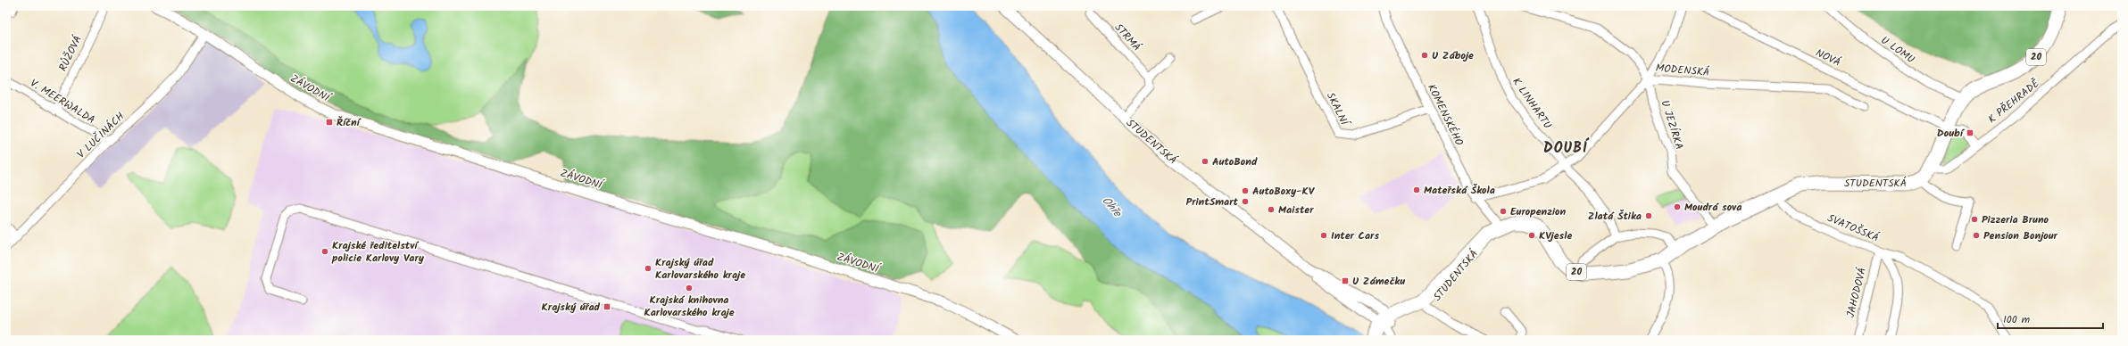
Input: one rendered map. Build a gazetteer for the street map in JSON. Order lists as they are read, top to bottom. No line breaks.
{"streets":{"main road":["20","STUDENTSKÁ"],"street":["STRMÁ","U LOMU","RŮŽOVÁ","NOVÁ","MODENSKÁ","ZÁVODNÍ","V. MEERWALDA","K PŘEHRADĚ","K LINHARTU","SKALNÍ","KOMENSKÉHO","U JEZÍRKA","V LUČINÁCH","SVATOŠSKÁ","JAHODOVÁ"]},"crossings":[["U LOMU","STUDENTSKÁ"],["RŮŽOVÁ","V. MEERWALDA"],["NOVÁ","K PŘEHRADĚ"],["NOVÁ","STUDENTSKÁ"],["MODENSKÁ","K LINHARTU"],["MODENSKÁ","KOMENSKÉHO"],["MODENSKÁ","U JEZÍRKA"],["ZÁVODNÍ","V LUČINÁCH"],["V. MEERWALDA","V LUČINÁCH"],["K PŘEHRADĚ","STUDENTSKÁ"],["SKALNÍ","KOMENSKÉHO"],["KOMENSKÉHO","STUDENTSKÁ"],["U JEZÍRKA","STUDENTSKÁ"],["STUDENTSKÁ","SVATOŠSKÁ"],["SVATOŠSKÁ","JAHODOVÁ"]],"districts":["DOUBÍ"],"water":["Ohře"],"places":{"other":["U Záboje","AutoBond","Mateřská Škola","AutoBoxy-KV","PrintSmart","Moudrá sova","Maister","Europenzion","Zlatá Štika","Pizzeria Bruno","Inter Cars","KVjesle","Pension Bonjour","Krajské ředitelství policie Karlovy Vary","Krajský úřad Karlovarského kraje","Krajská knihovna Karlovarského kraje"],"transit":["Říční","Doubí","U Zámečku","Krajský úřad"]},"scale_bar":"100 m"}
